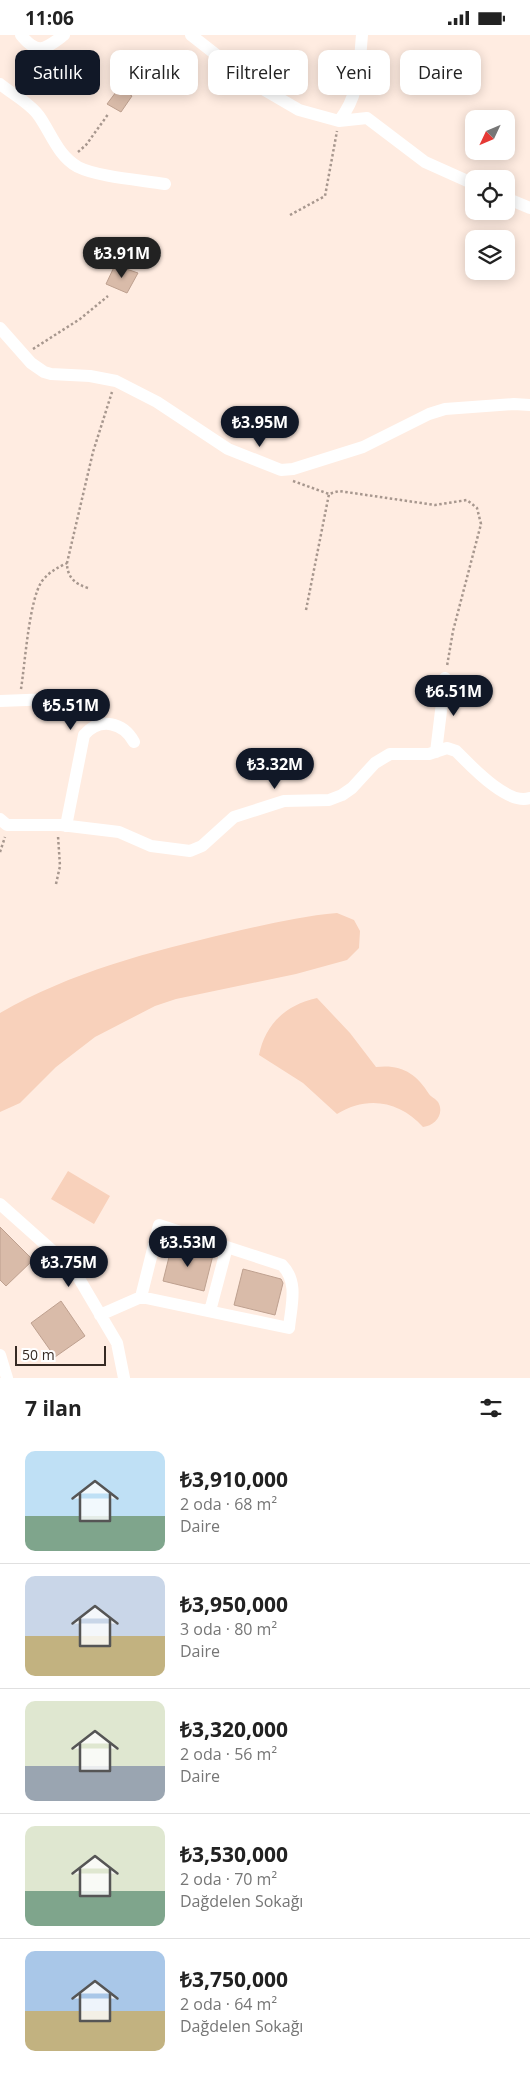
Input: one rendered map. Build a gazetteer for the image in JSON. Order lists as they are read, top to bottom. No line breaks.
{"scale_bar":"50 m","north":"bottom left","page":{"status":"11:06","chip":["Satılık","Kiralık","Filtreler","Yeni","Daire"],"price":["₺3.91M","₺3.95M","₺6.51M","₺5.51M","₺3.32M","₺3.53M","₺3.75M"],"scale":"50 m","heading":"7 ilan","list":[{"name":"₺3,910,000","note":"2 oda · 68 m² · Daire"},{"name":"₺3,950,000","note":"3 oda · 80 m² · Daire"},{"name":"₺3,320,000","note":"2 oda · 56 m² · Daire"},{"name":"₺3,530,000","note":"2 oda · 70 m² · Dağdelen Sokağı"},{"name":"₺3,750,000","note":"2 oda · 64 m² · Dağdelen Sokağı"}]}}
